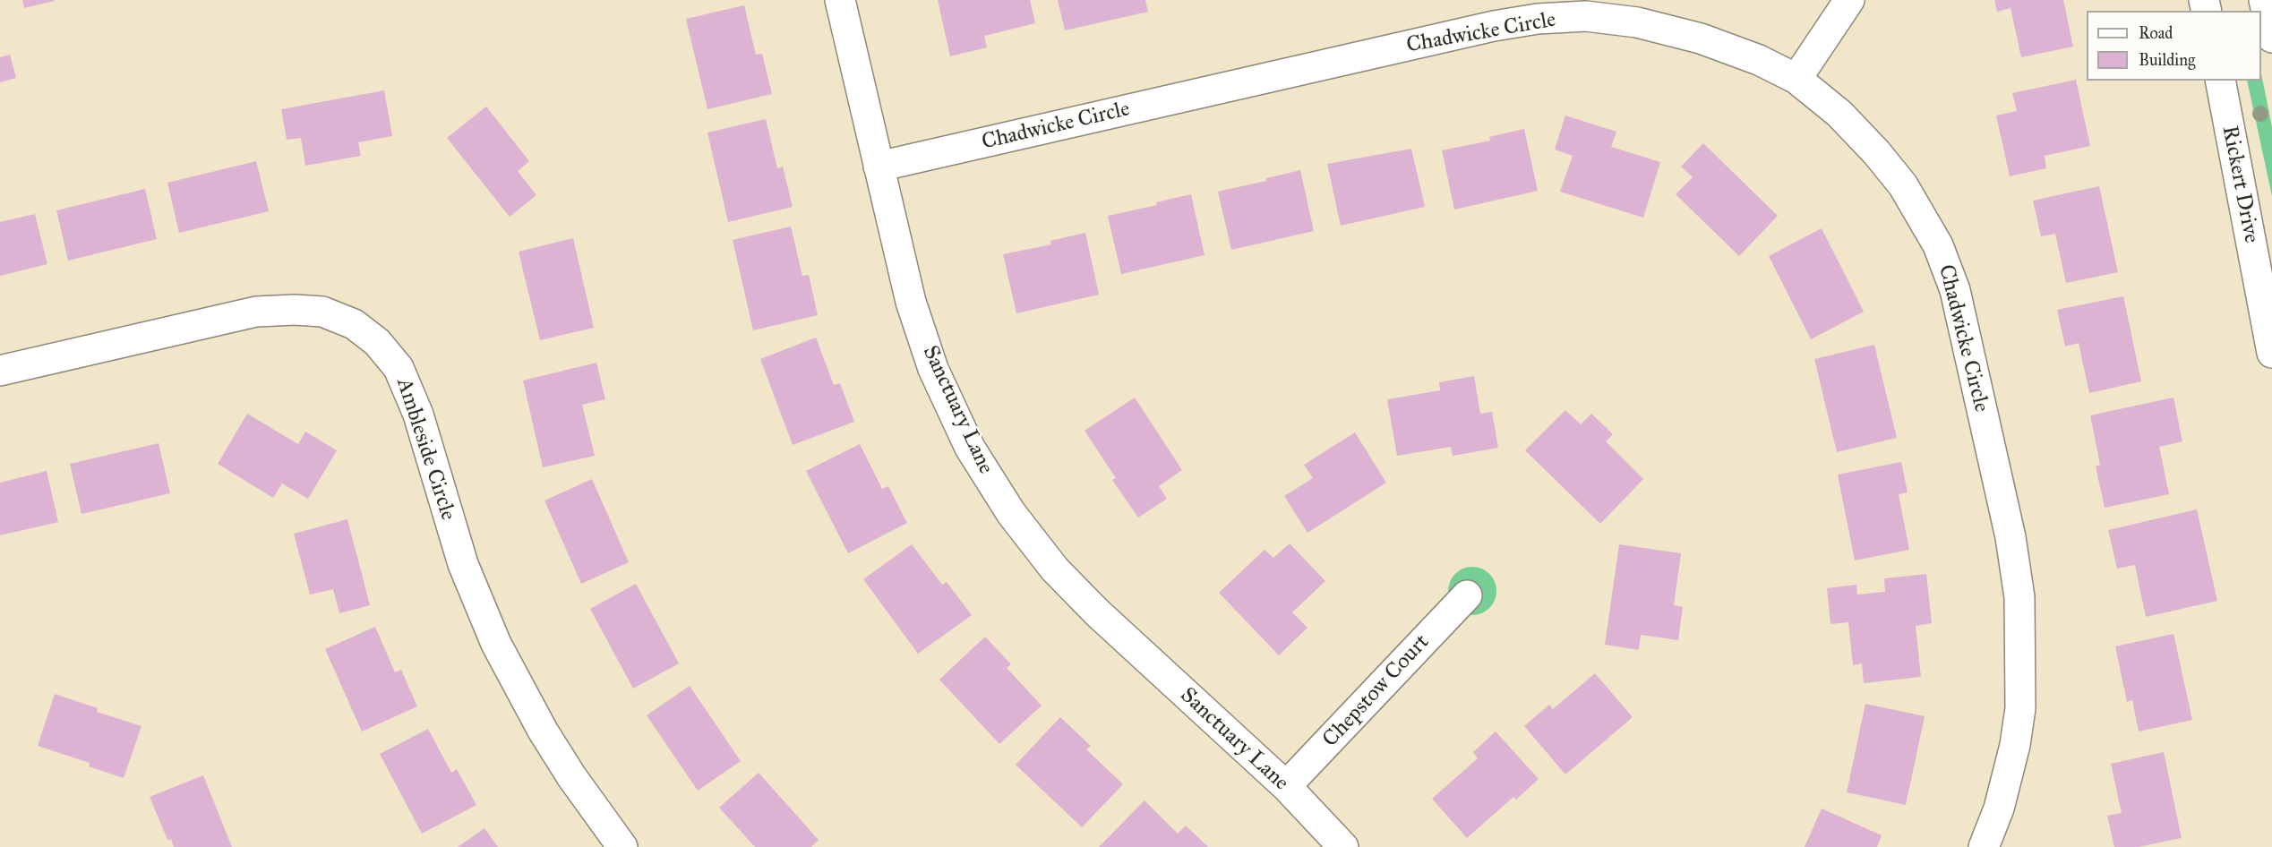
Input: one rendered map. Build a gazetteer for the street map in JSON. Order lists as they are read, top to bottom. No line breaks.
{"streets":{"street":["Chadwicke Circle","Rickert Drive","Sanctuary Lane","Ambleside Circle","Chepstow Court"]},"crossings":[["Chadwicke Circle","Sanctuary Lane"],["Sanctuary Lane","Chepstow Court"]],"legend":["Road","Building"]}
